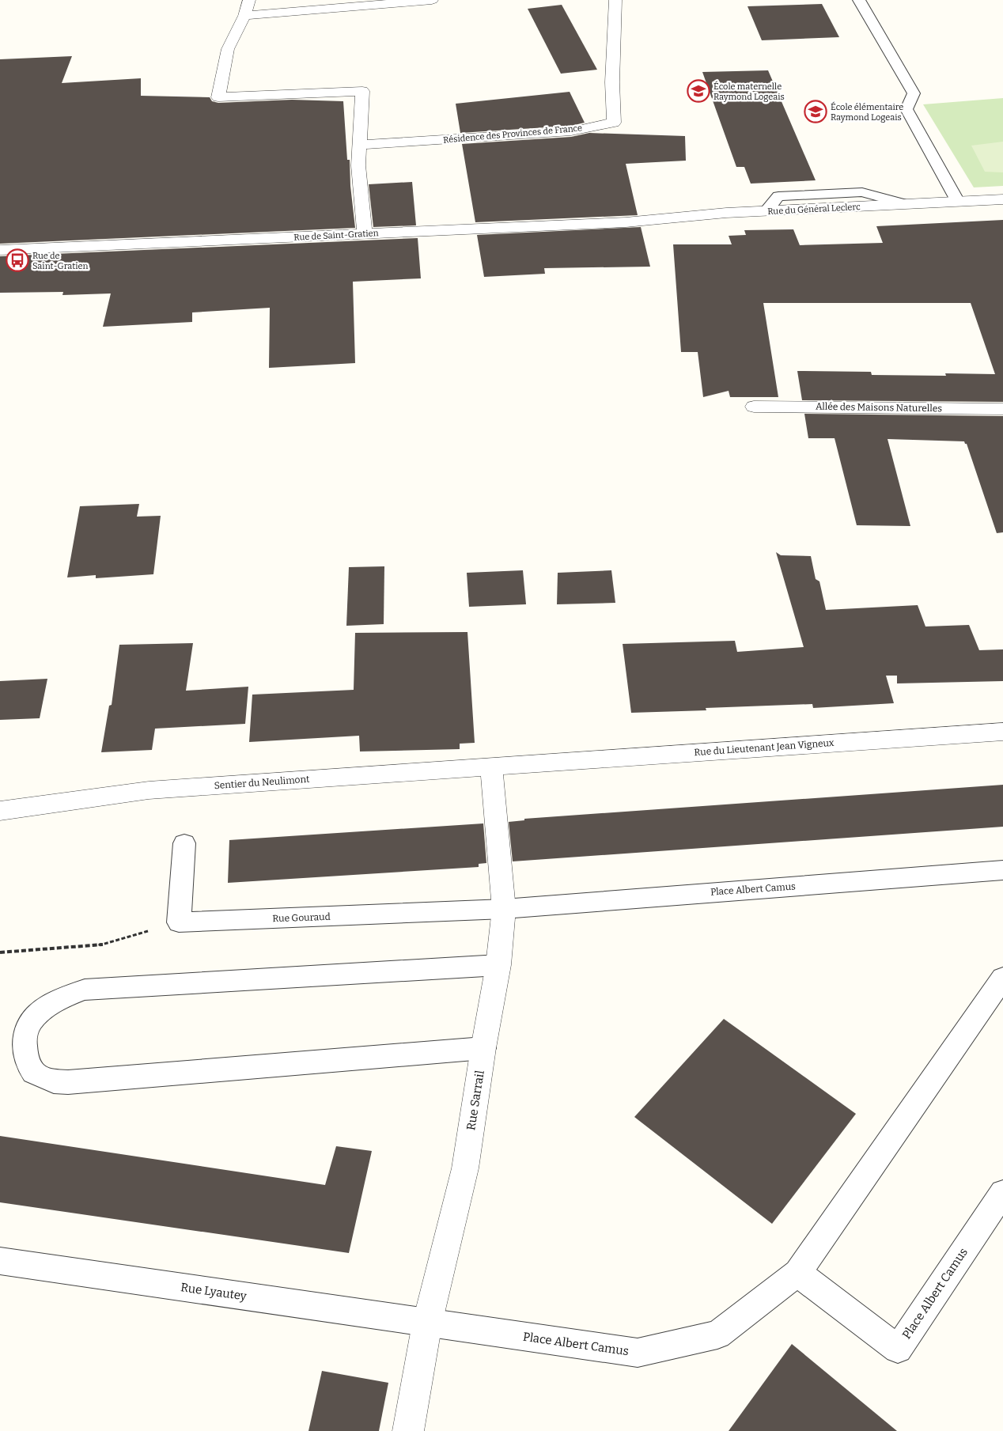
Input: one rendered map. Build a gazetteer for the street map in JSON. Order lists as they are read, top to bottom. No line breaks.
{"streets":{"street":["Résidence des Provinces de France","Rue du Général Leclerc","Rue de Saint-Gratien","Allée des Maisons Naturelles","Rue du Lieutenant Jean Vigneux","Sentier du Neulimont","Rue Sarrail"],"lane":["Place Albert Camus","Rue Gouraud","Rue Lyautey"]},"crossings":[["Rue du Général Leclerc","Rue de Saint-Gratien"],["Rue du Lieutenant Jean Vigneux","Sentier du Neulimont"],["Sentier du Neulimont","Rue Sarrail"],["Place Albert Camus","Rue Gouraud"],["Place Albert Camus","Rue Sarrail"],["Place Albert Camus","Rue Lyautey"],["Rue Gouraud","Rue Sarrail"],["Rue Sarrail","Rue Lyautey"]],"places":{"school or university":["École maternelle Raymond Logeais","École élémentaire Raymond Logeais"],"bus stop":["Rue de Saint-Gratien"]}}
